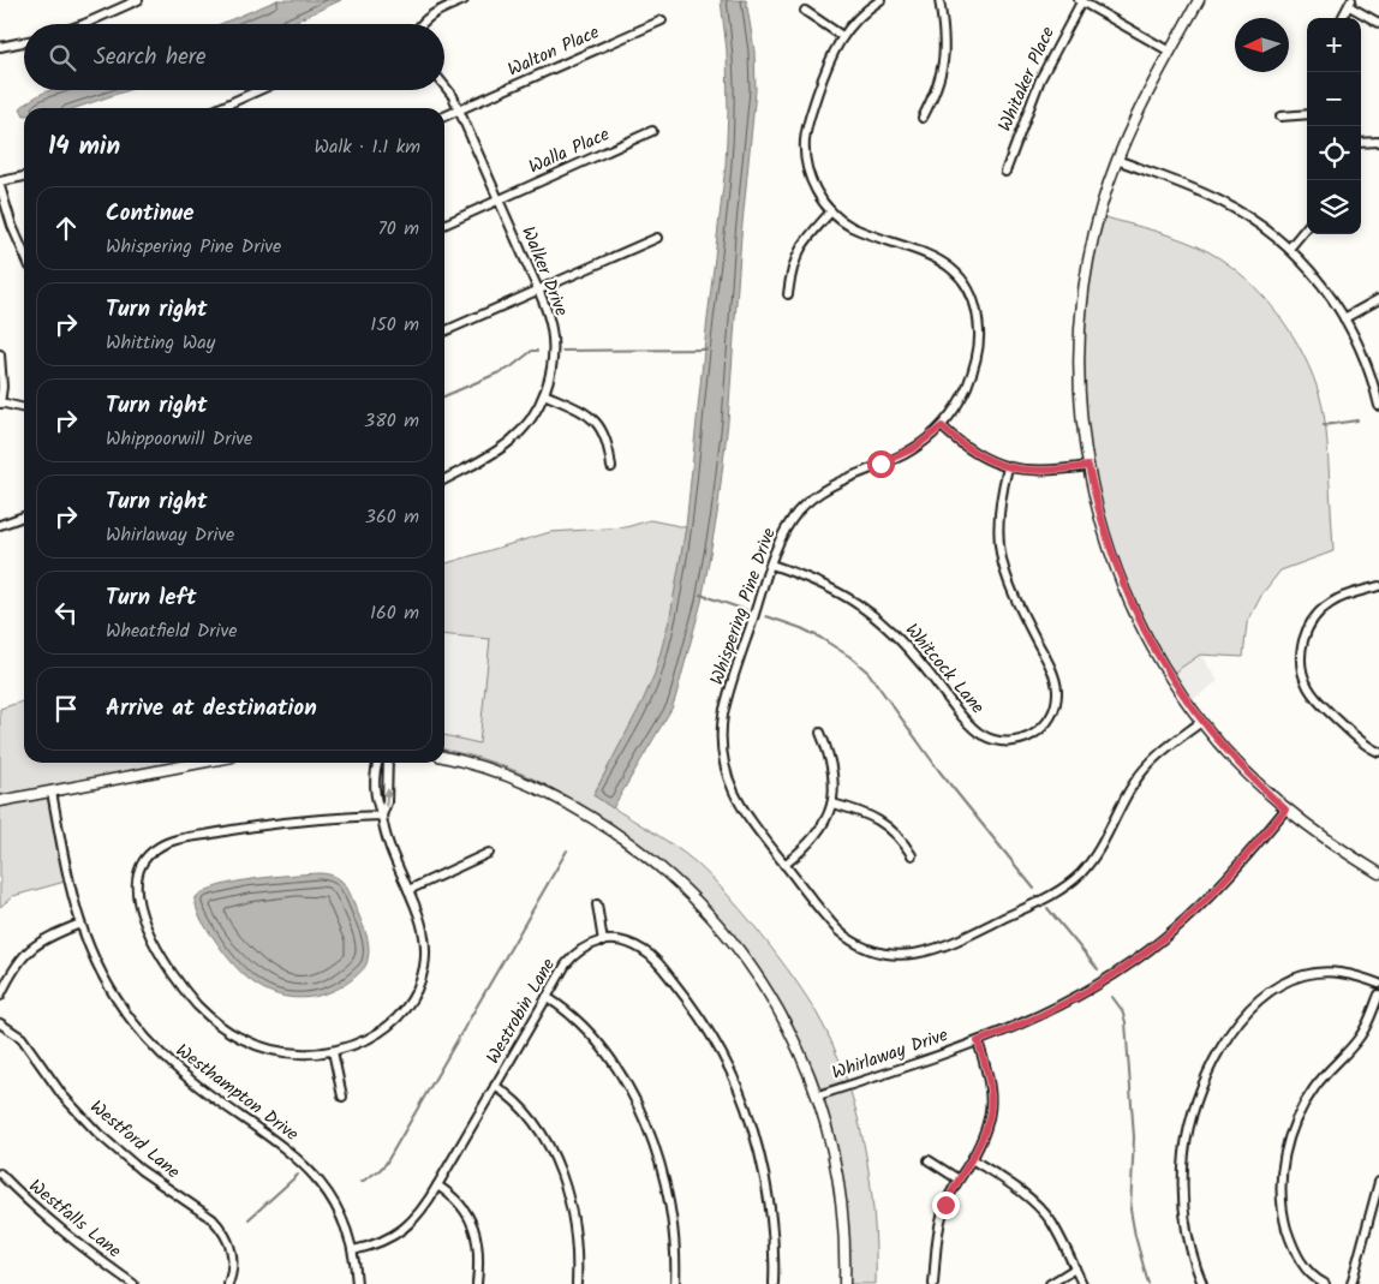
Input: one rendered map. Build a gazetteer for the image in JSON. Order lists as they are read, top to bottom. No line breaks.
{"streets":{"street":["Walton Place","Whitaker Place","Walla Place","Walker Drive","Whispering Pine Drive","Whitcock Lane","Westrobin Lane","Whirlaway Drive","Westhampton Drive","Westford Lane","Westfalls Lane"]},"crossings":[["Walton Place","Walker Drive"],["Walla Place","Walker Drive"],["Whispering Pine Drive","Whitcock Lane"],["Westrobin Lane","Westhampton Drive"]],"north":"left","page":{"map_buttons":["+","−"],"search":"Search here","heading":["14 min","Walk · 1.1 km"],"list":[["Continue","Whispering Pine Drive","70 m"],["Turn right","Whitting Way","150 m"],["Turn right","Whippoorwill Drive","380 m"],["Turn right","Whirlaway Drive","360 m"],["Turn left","Wheatfield Drive","160 m"],"Arrive at destination"]}}
